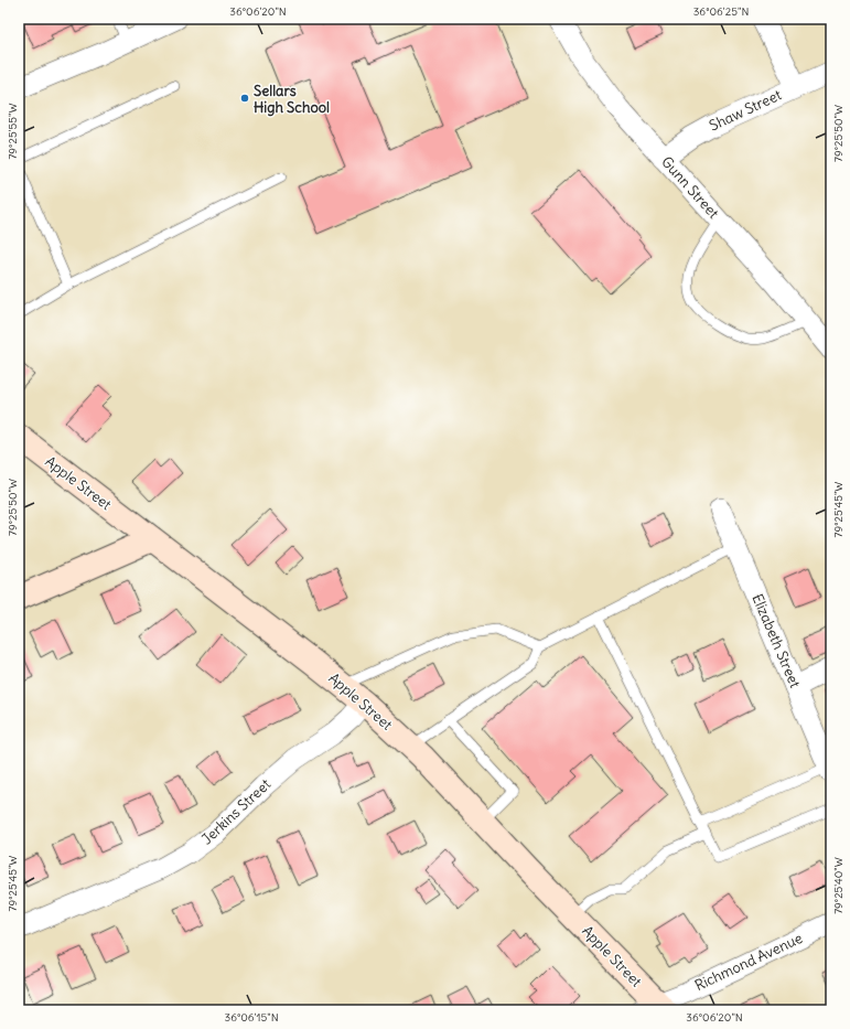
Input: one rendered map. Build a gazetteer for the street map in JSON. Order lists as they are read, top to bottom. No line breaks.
{"streets":{"street":["Shaw Street","Gunn Street","Apple Street","Elizabeth Street","Jerkins Street","Richmond Avenue"]},"crossings":[["Shaw Street","Gunn Street"],["Apple Street","Jerkins Street"],["Apple Street","Richmond Avenue"]],"places":["Sellars High School"],"coordinates":["36°06'20\"N","36°06'25\"N","79°25'55\"W","79°25'50\"W","79°25'45\"W","79°25'40\"W","36°06'15\"N"]}
